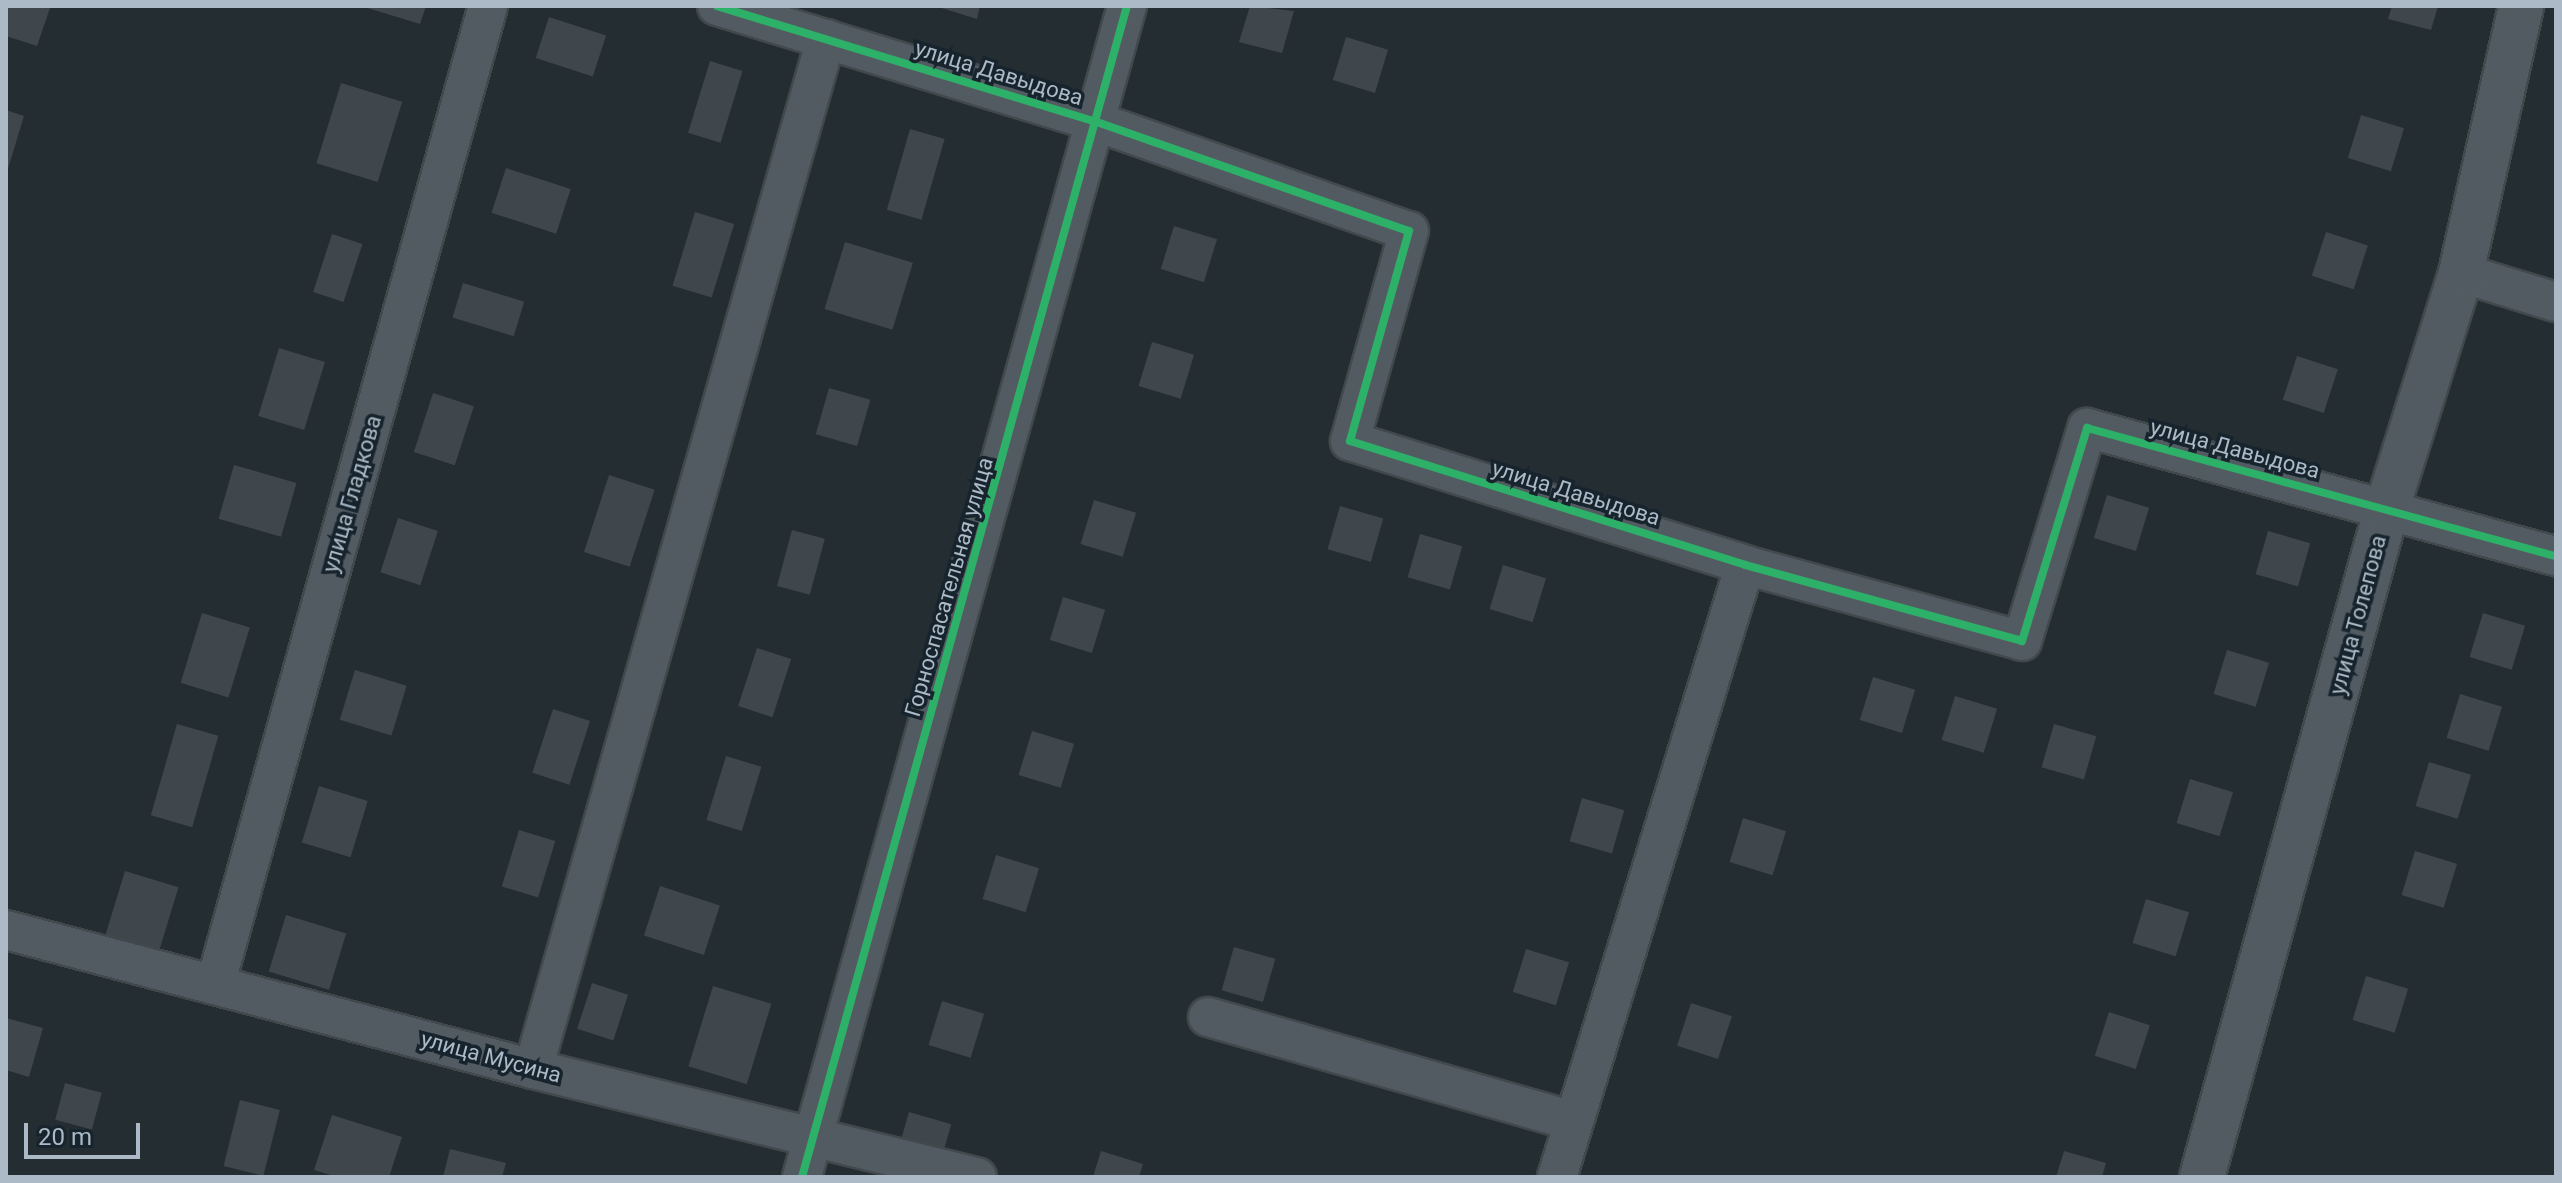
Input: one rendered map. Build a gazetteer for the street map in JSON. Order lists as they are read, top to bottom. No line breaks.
{"streets":{"street":["улица Давыдова","улица Гладкова","Горноспасательная улица","улица Толепова","улица Мусина"]},"crossings":[["улица Давыдова","Горноспасательная улица"],["улица Давыдова","улица Толепова"],["улица Гладкова","улица Мусина"],["Горноспасательная улица","улица Мусина"]],"scale_bar":"20 m"}
